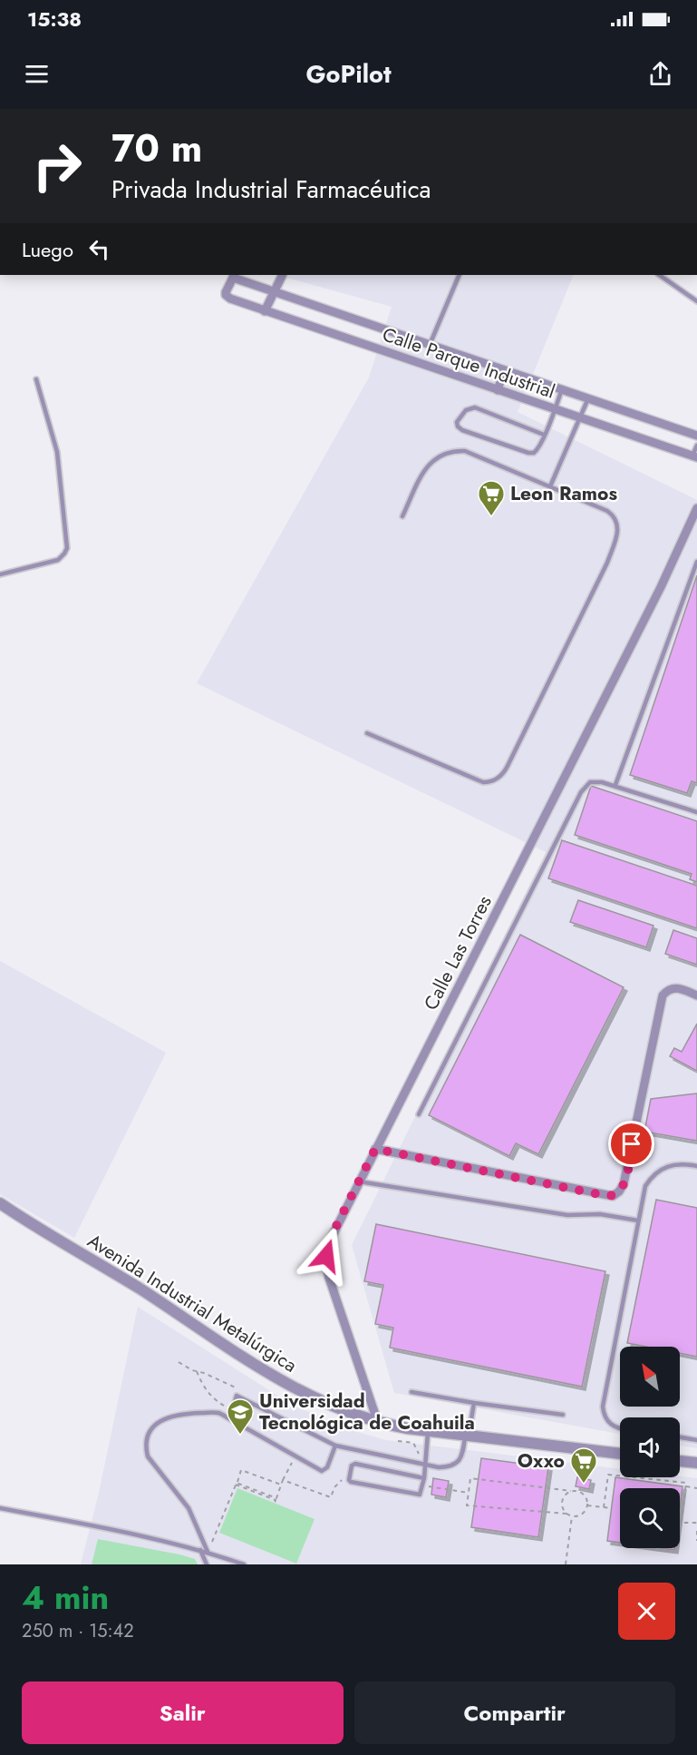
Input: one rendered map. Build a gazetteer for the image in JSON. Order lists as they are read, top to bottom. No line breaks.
{"streets":{"street":["Calle Parque Industrial","Calle Las Torres","Avenida Industrial Metalúrgica"]},"crossings":[["Calle Las Torres","Avenida Industrial Metalúrgica"]],"places":{"supermarket":["Leon Ramos","Oxxo"],"school or university":["Universidad Tecnológica de Coahuila"]},"north":"top left","page":{"status":"15:38","header":"GoPilot","turn":["70 m","Privada Industrial Farmacéutica"],"then":"Luego","heading":["4 min","250 m · 15:42"],"buttons":["Salir","Compartir"]}}
